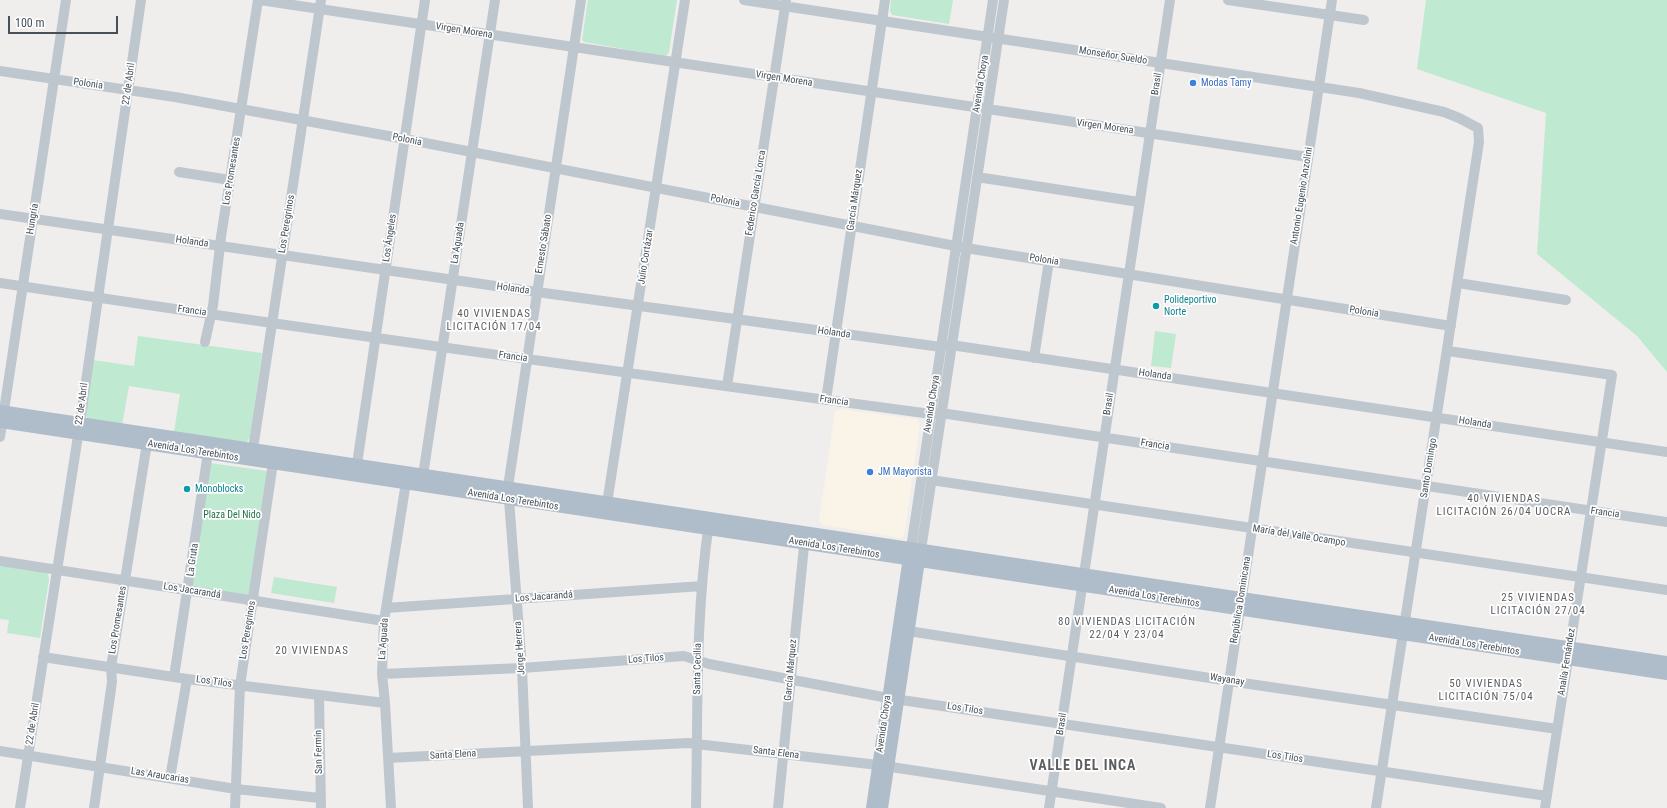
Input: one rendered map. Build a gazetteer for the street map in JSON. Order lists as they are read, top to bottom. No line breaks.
{"streets":{"main road":["Avenida Choya","Avenida Los Terebintos"],"street":["Virgen Morena","Monseñor Sueldo","Polonia","22 de Abril","Brasil","Los Promesantes","Federico García Lorca","Antonio Eugenio Anzolini","García Márquez","Hungría","Los Peregrinos","Los Ángeles","Holanda","La Aguada","Ernesto Sábato","Julio Cortázar","Francia","Santo Domingo","María del Valle Ocampo","La Gruta","Los Jacarandá","República Dominicana","Jorge Herrera","Los Tilos","Analía Fernández","Santa Cecilia","Wayanay","San Fermín","Santa Elena","Las Araucarias"]},"crossings":[["Virgen Morena","Avenida Choya"],["Virgen Morena","Brasil"],["Virgen Morena","Los Promesantes"],["Virgen Morena","Federico García Lorca"],["Virgen Morena","Antonio Eugenio Anzolini"],["Virgen Morena","García Márquez"],["Virgen Morena","Los Peregrinos"],["Virgen Morena","Los Ángeles"],["Virgen Morena","La Aguada"],["Virgen Morena","Ernesto Sábato"],["Virgen Morena","Julio Cortázar"],["Monseñor Sueldo","Avenida Choya"],["Monseñor Sueldo","Brasil"],["Monseñor Sueldo","Federico García Lorca"],["Monseñor Sueldo","Antonio Eugenio Anzolini"],["Monseñor Sueldo","García Márquez"],["Monseñor Sueldo","Santo Domingo"],["Polonia","22 de Abril"],["Polonia","Avenida Choya"],["Polonia","Brasil"],["Polonia","Los Promesantes"],["Polonia","Federico García Lorca"],["Polonia","Antonio Eugenio Anzolini"],["Polonia","García Márquez"],["Polonia","Hungría"],["Polonia","Los Peregrinos"],["Polonia","Los Ángeles"],["Polonia","La Aguada"],["Polonia","Ernesto Sábato"],["Polonia","Julio Cortázar"],["Polonia","Santo Domingo"],["22 de Abril","Holanda"],["22 de Abril","Francia"],["22 de Abril","Avenida Los Terebintos"],["22 de Abril","Los Jacarandá"],["22 de Abril","Los Tilos"],["22 de Abril","Las Araucarias"],["Avenida Choya","Holanda"],["Avenida Choya","Francia"],["Avenida Choya","Avenida Los Terebintos"],["Avenida Choya","María del Valle Ocampo"],["Avenida Choya","Los Tilos"],["Avenida Choya","Wayanay"],["Avenida Choya","Santa Elena"],["Brasil","Holanda"],["Brasil","Francia"],["Brasil","Avenida Los Terebintos"],["Brasil","María del Valle Ocampo"],["Brasil","Los Tilos"],["Brasil","Wayanay"],["Brasil","Santa Elena"],["Los Promesantes","Holanda"],["Los Promesantes","Francia"],["Los Promesantes","Avenida Los Terebintos"],["Los Promesantes","Los Jacarandá"],["Los Promesantes","Los Tilos"],["Los Promesantes","Las Araucarias"],["Federico García Lorca","Holanda"],["Federico García Lorca","Francia"],["Antonio Eugenio Anzolini","Holanda"],["Antonio Eugenio Anzolini","República Dominicana"],["García Márquez","Holanda"],["García Márquez","Francia"],["García Márquez","Avenida Los Terebintos"],["García Márquez","Los Tilos"],["García Márquez","Santa Elena"],["Hungría","Holanda"],["Hungría","Francia"],["Hungría","Avenida Los Terebintos"],["Los Peregrinos","Holanda"],["Los Peregrinos","Francia"],["Los Peregrinos","Avenida Los Terebintos"],["Los Peregrinos","Los Jacarandá"],["Los Peregrinos","Los Tilos"],["Los Peregrinos","Las Araucarias"],["Los Ángeles","Holanda"],["Los Ángeles","Francia"],["Los Ángeles","Avenida Los Terebintos"],["Holanda","La Aguada"],["Holanda","Ernesto Sábato"],["Holanda","Julio Cortázar"],["Holanda","Santo Domingo"],["Holanda","República Dominicana"],["Holanda","Analía Fernández"],["La Aguada","Francia"],["La Aguada","Avenida Los Terebintos"],["La Aguada","Los Jacarandá"],["La Aguada","Los Tilos"],["La Aguada","Santa Elena"],["Ernesto Sábato","Francia"],["Ernesto Sábato","Avenida Los Terebintos"],["Ernesto Sábato","Jorge Herrera"],["Julio Cortázar","Francia"],["Julio Cortázar","Avenida Los Terebintos"],["Francia","Santo Domingo"],["Francia","República Dominicana"],["Francia","Analía Fernández"],["Avenida Los Terebintos","Santo Domingo"],["Avenida Los Terebintos","La Gruta"],["Avenida Los Terebintos","República Dominicana"],["Avenida Los Terebintos","Jorge Herrera"],["Avenida Los Terebintos","Analía Fernández"],["Avenida Los Terebintos","Santa Cecilia"],["Santo Domingo","María del Valle Ocampo"],["Santo Domingo","Los Tilos"],["Santo Domingo","Analía Fernández"],["Santo Domingo","Wayanay"],["María del Valle Ocampo","República Dominicana"],["María del Valle Ocampo","Analía Fernández"],["La Gruta","Los Jacarandá"],["La Gruta","Los Tilos"],["Los Jacarandá","Jorge Herrera"],["Los Jacarandá","Santa Cecilia"],["República Dominicana","Los Tilos"],["República Dominicana","Wayanay"],["Jorge Herrera","Los Tilos"],["Jorge Herrera","Santa Elena"],["Los Tilos","Analía Fernández"],["Los Tilos","Santa Cecilia"],["Los Tilos","San Fermín"],["Analía Fernández","Wayanay"],["Santa Cecilia","Santa Elena"],["San Fermín","Las Araucarias"]],"districts":["40 VIVIENDAS LICITACIÓN 17/04","40 VIVIENDAS LICITACIÓN 26/04 UOCRA","25 VIVIENDAS LICITACIÓN 27/04","80 VIVIENDAS LICITACIÓN 22/04 Y 23/04","20 VIVIENDAS","50 VIVIENDAS LICITACIÓN 75/04","VALLE DEL INCA"],"parks":["Plaza Del Nido"],"places":["Modas Tamy","Polideportivo Norte","JM Mayorista","Monoblocks"],"scale_bar":"100 m"}
